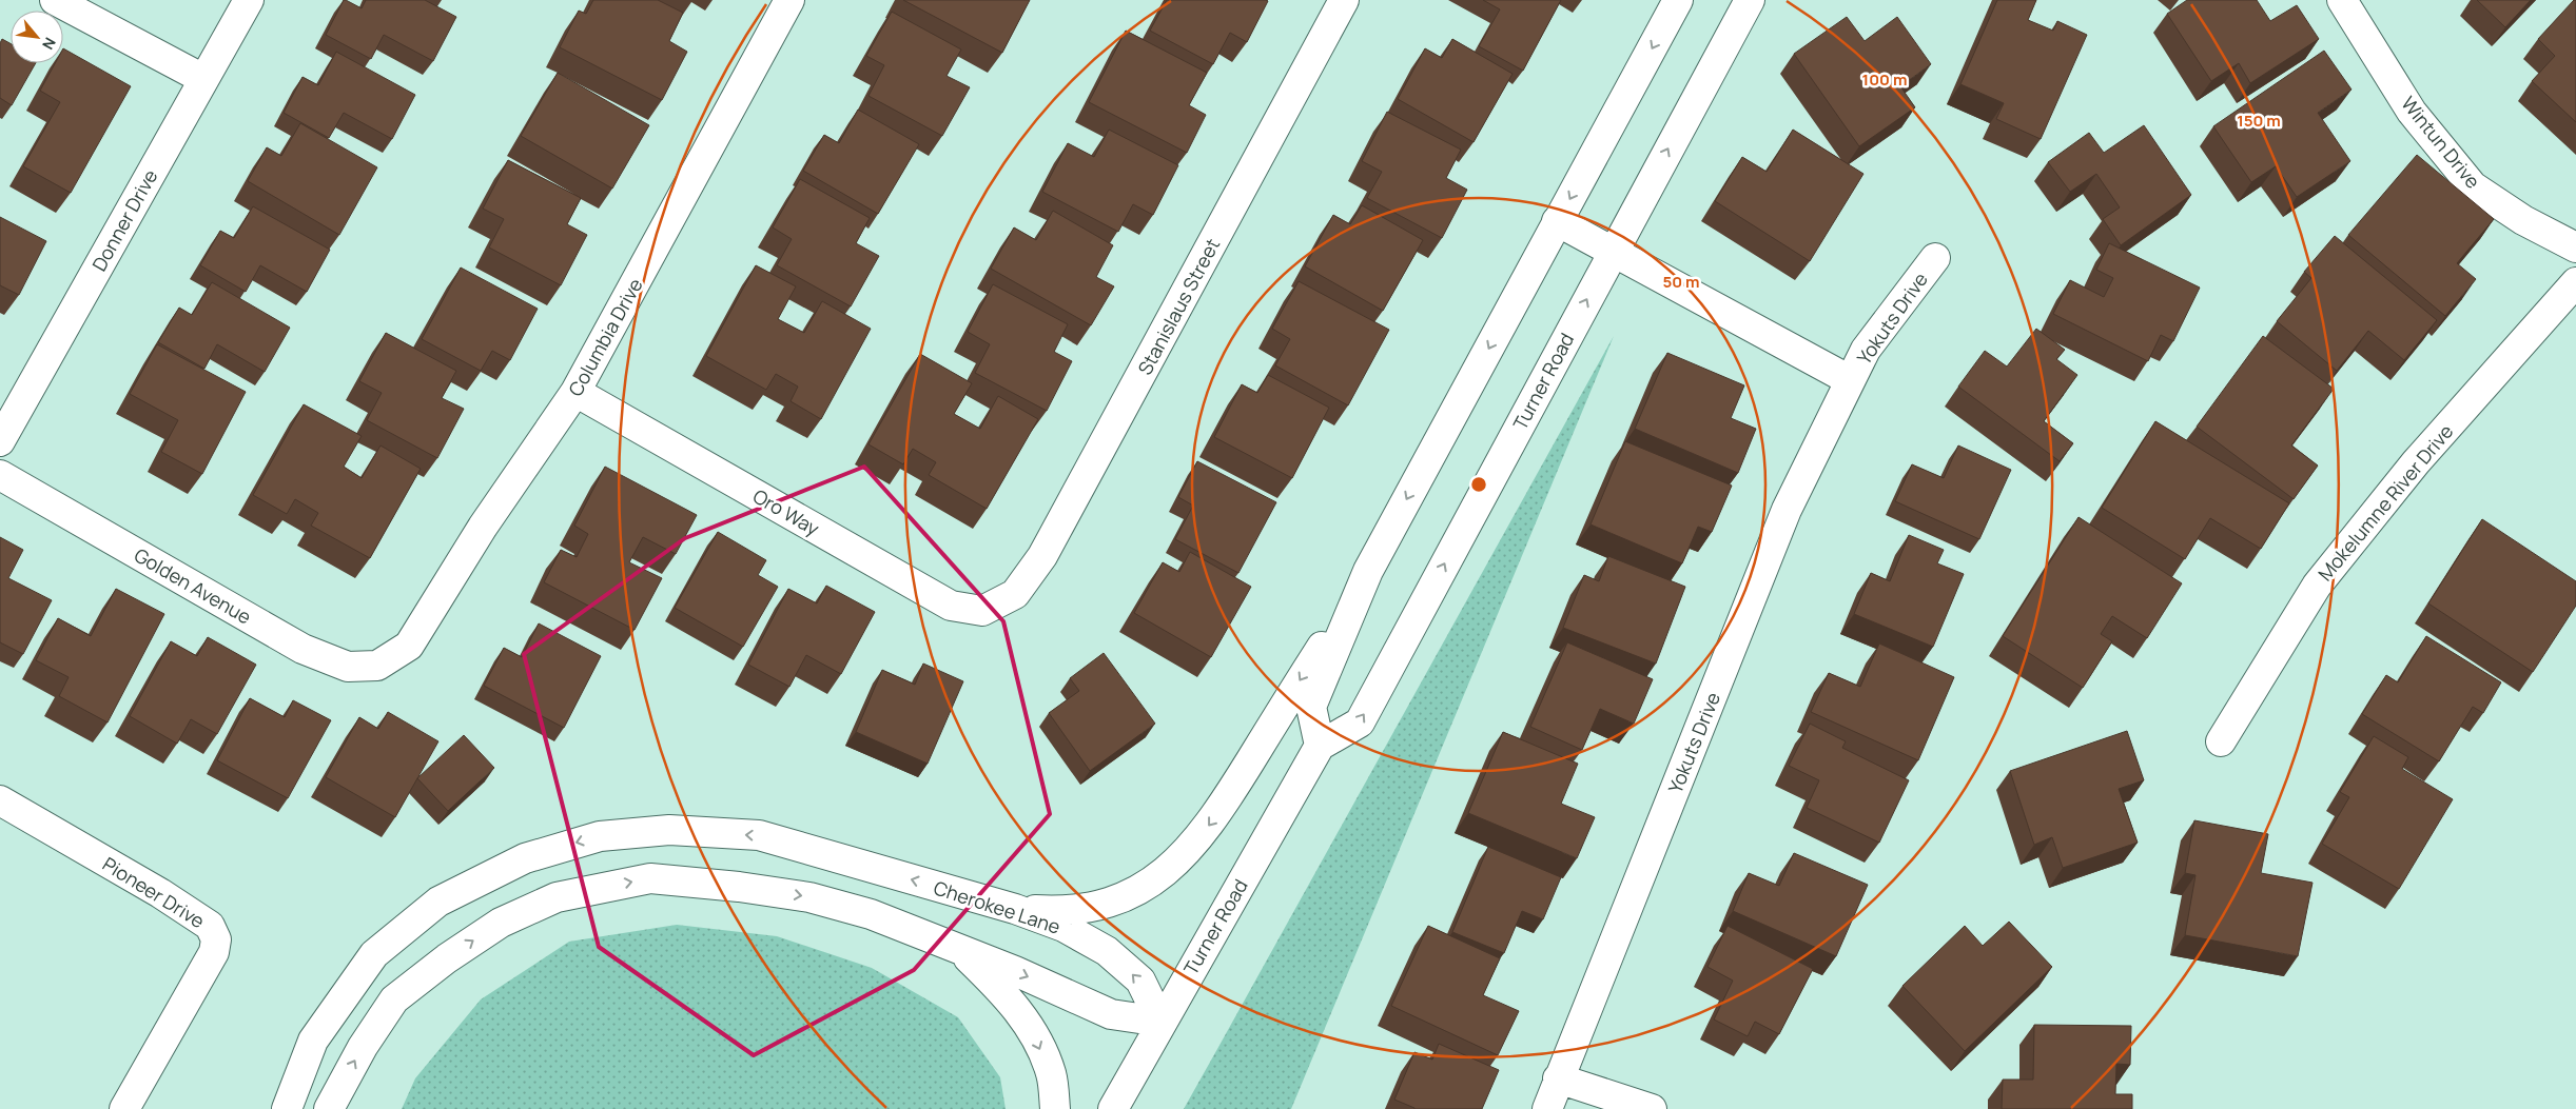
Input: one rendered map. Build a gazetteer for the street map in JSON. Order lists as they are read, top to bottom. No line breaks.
{"streets":{"street":["Wintun Drive","Donner Drive","Stanislaus Street","Yokuts Drive","Columbia Drive","Turner Road","Mokelumne River Drive","Oro Way","Golden Avenue","Pioneer Drive","Cherokee Lane"]},"crossings":[["Stanislaus Street","Oro Way"],["Yokuts Drive","Turner Road"],["Columbia Drive","Oro Way"],["Columbia Drive","Golden Avenue"],["Turner Road","Cherokee Lane"]],"one_way":["Cherokee Lane"],"north":"bottom right","rings":["100 m","150 m","50 m"]}
